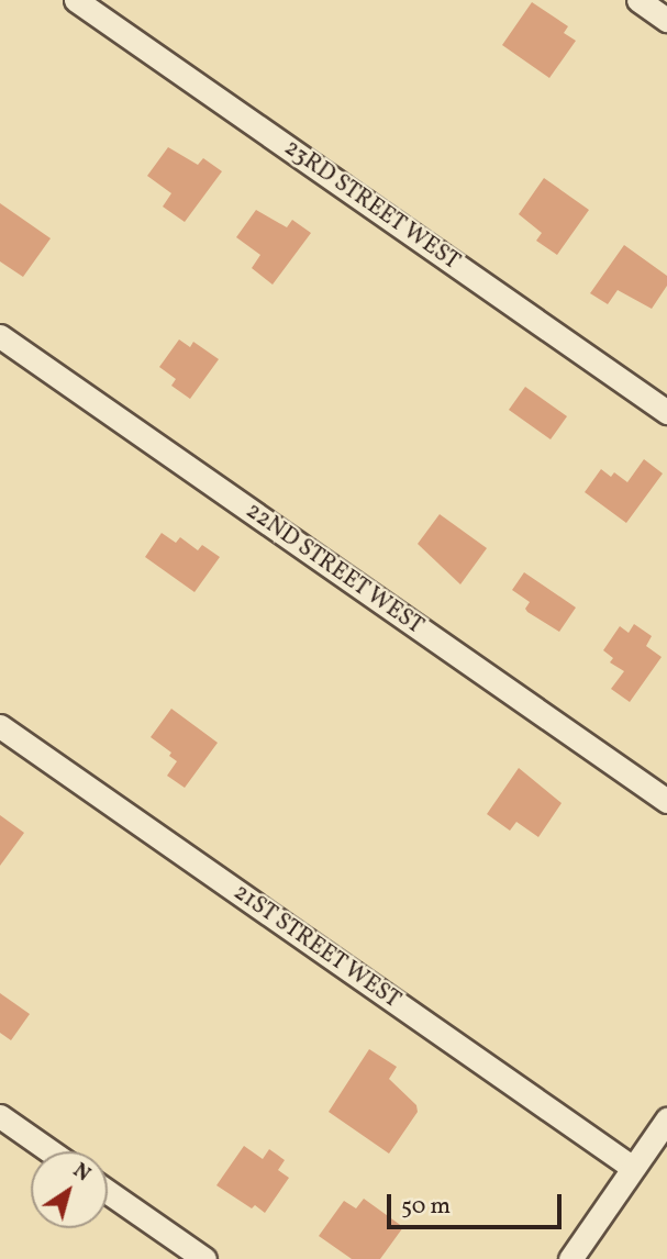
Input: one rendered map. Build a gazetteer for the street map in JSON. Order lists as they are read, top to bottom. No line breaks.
{"streets":{"street":["23RD STREET WEST","22ND STREET WEST","21ST STREET WEST"]},"scale_bar":"50 m","north":"top right"}
